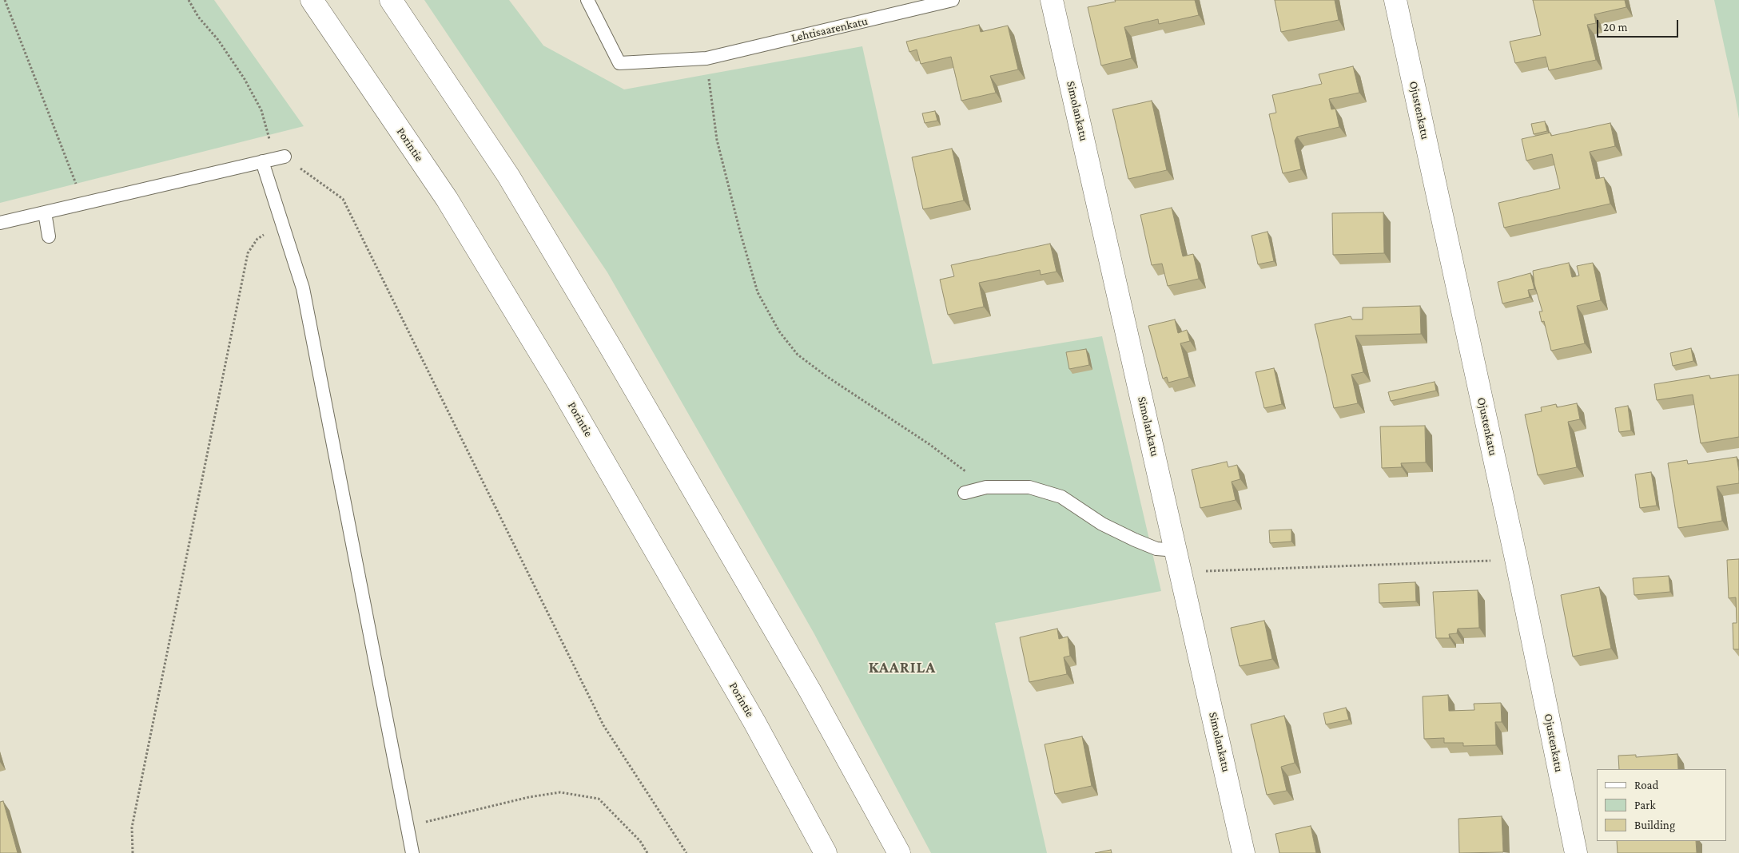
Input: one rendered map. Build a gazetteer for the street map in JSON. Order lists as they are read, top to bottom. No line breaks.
{"streets":{"main road":["Ojustenkatu","Simolankatu","Porintie"],"lane":["Lehtisaarenkatu"]},"districts":["KAARILA"],"legend":["Road","Park","Building"],"scale_bar":"20 m"}
